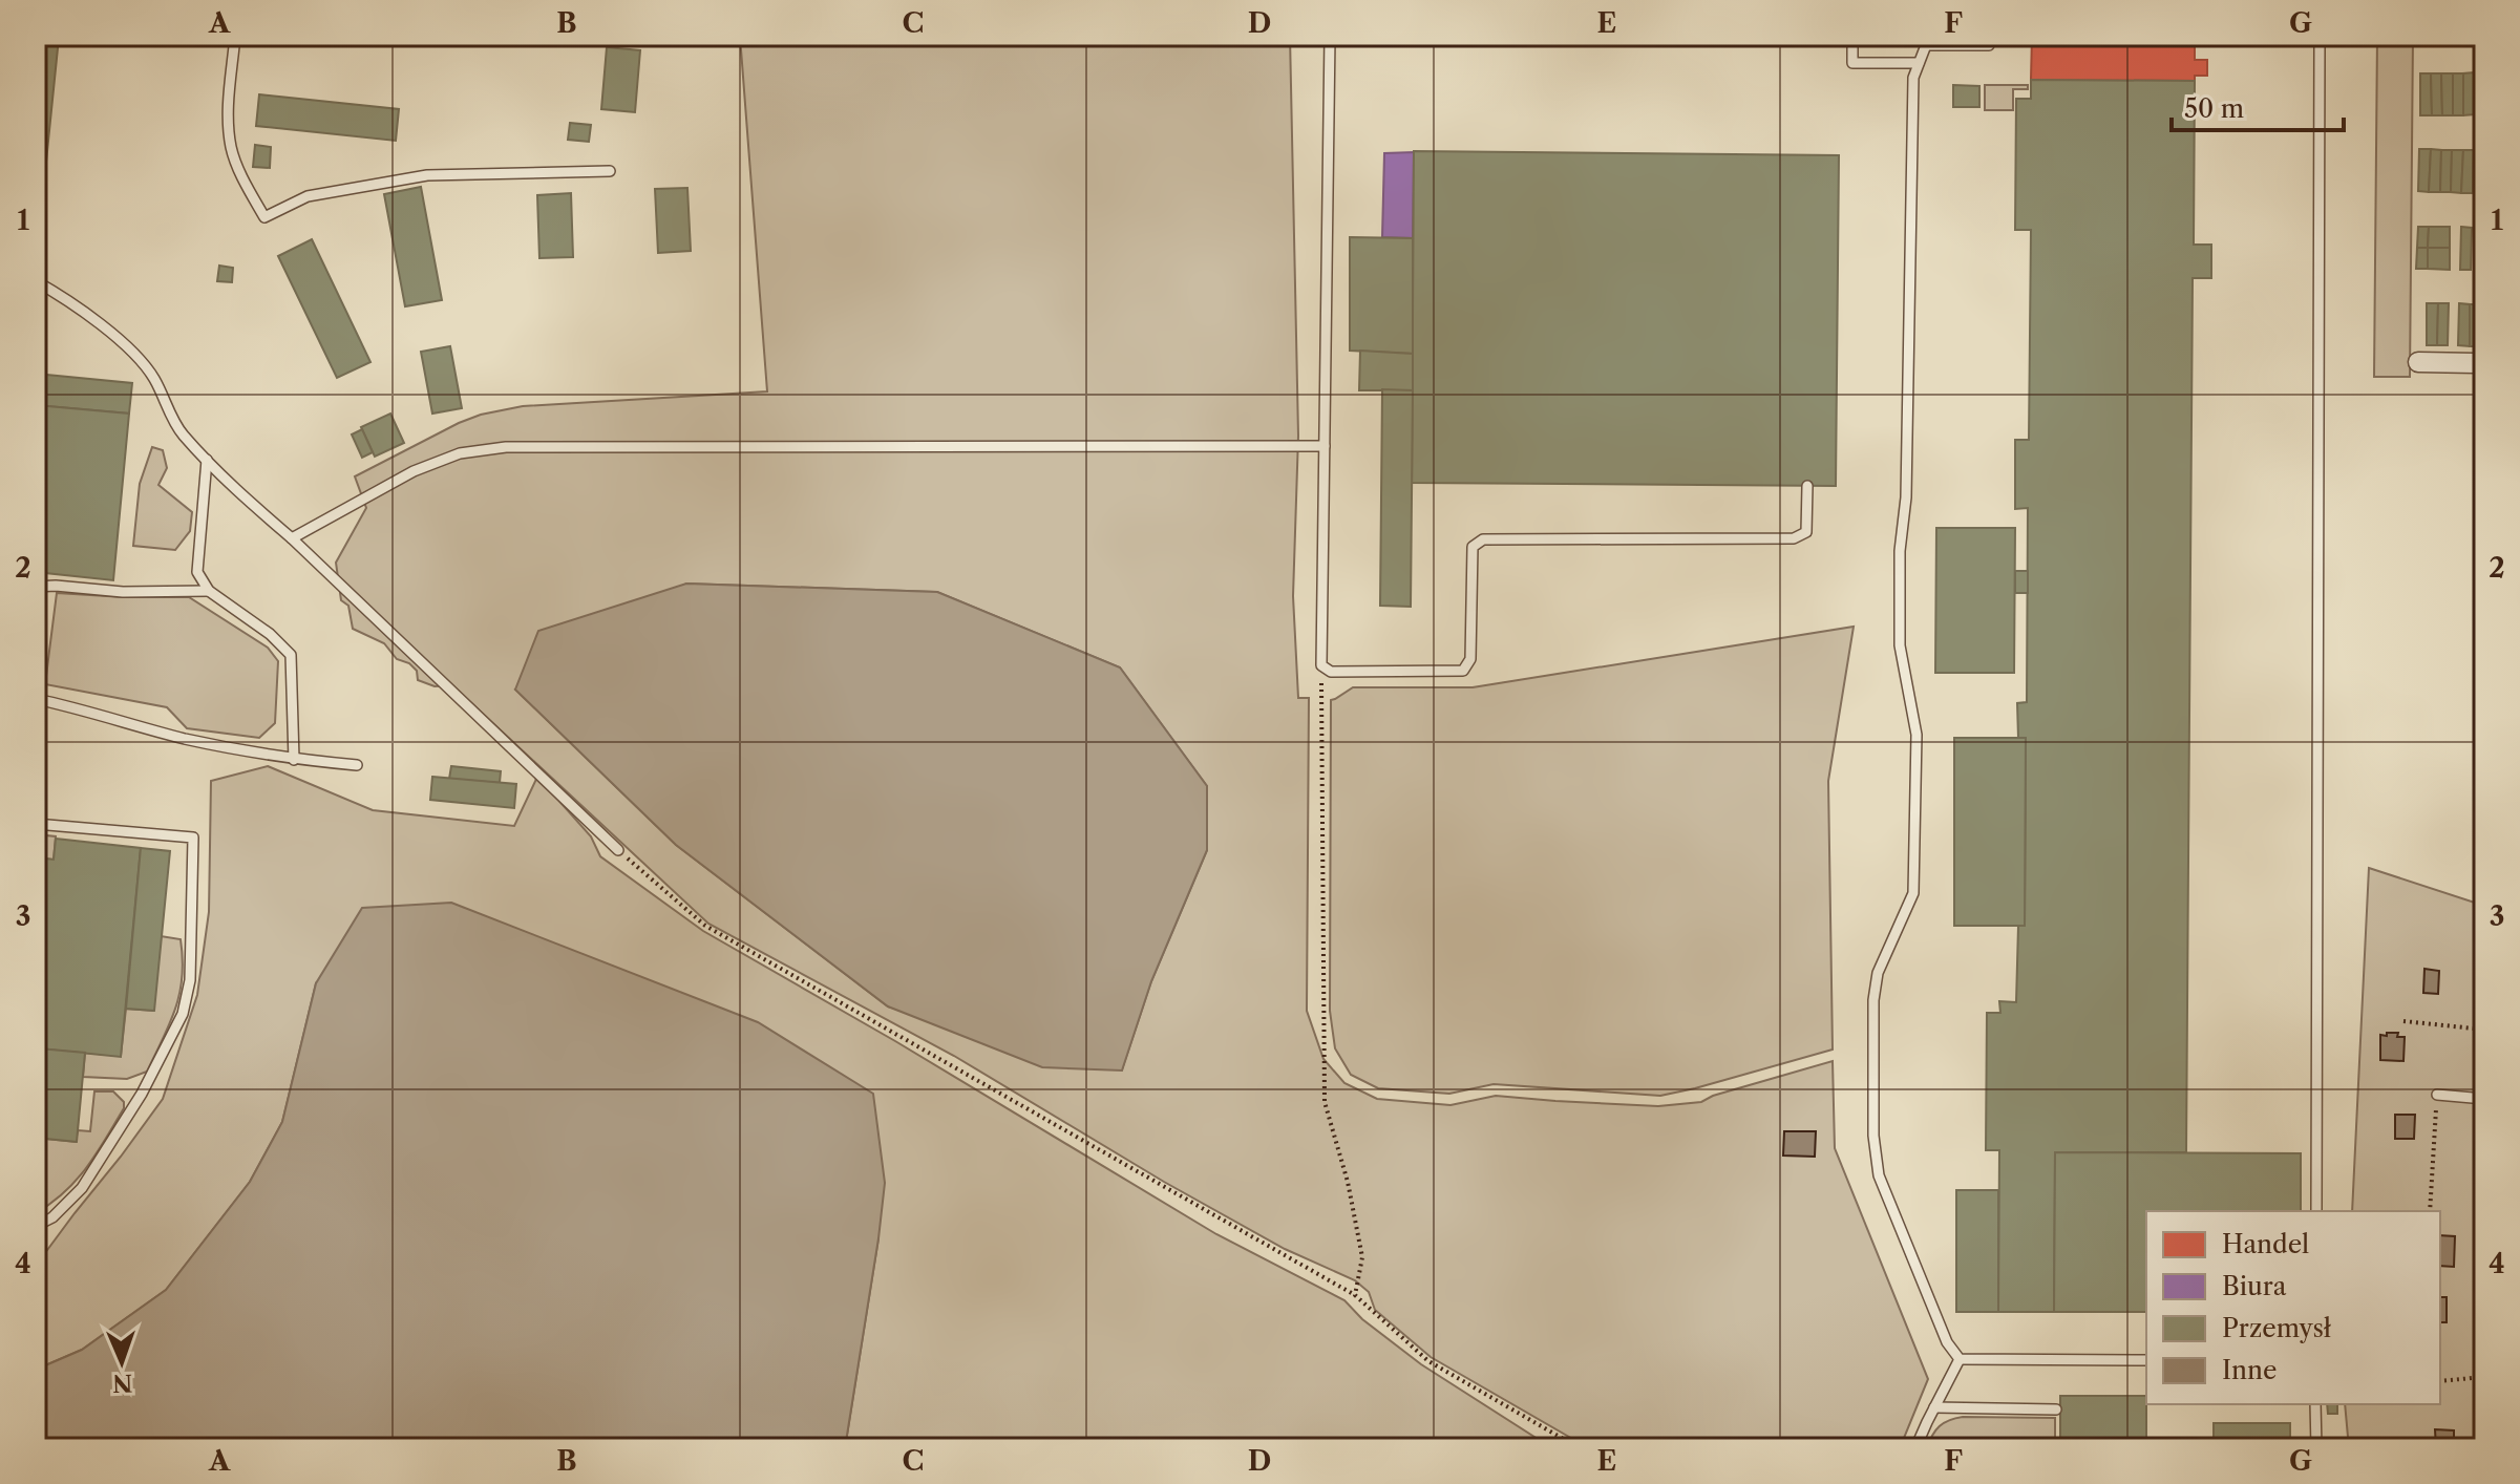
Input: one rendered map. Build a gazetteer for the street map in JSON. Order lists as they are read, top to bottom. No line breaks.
{"legend":["Handel","Biura","Przemysł","Inne"],"scale_bar":"50 m","north":"bottom","grid":{"columns":["A","B","C","D","E","F","G"],"rows":["1","2","3","4"]}}
